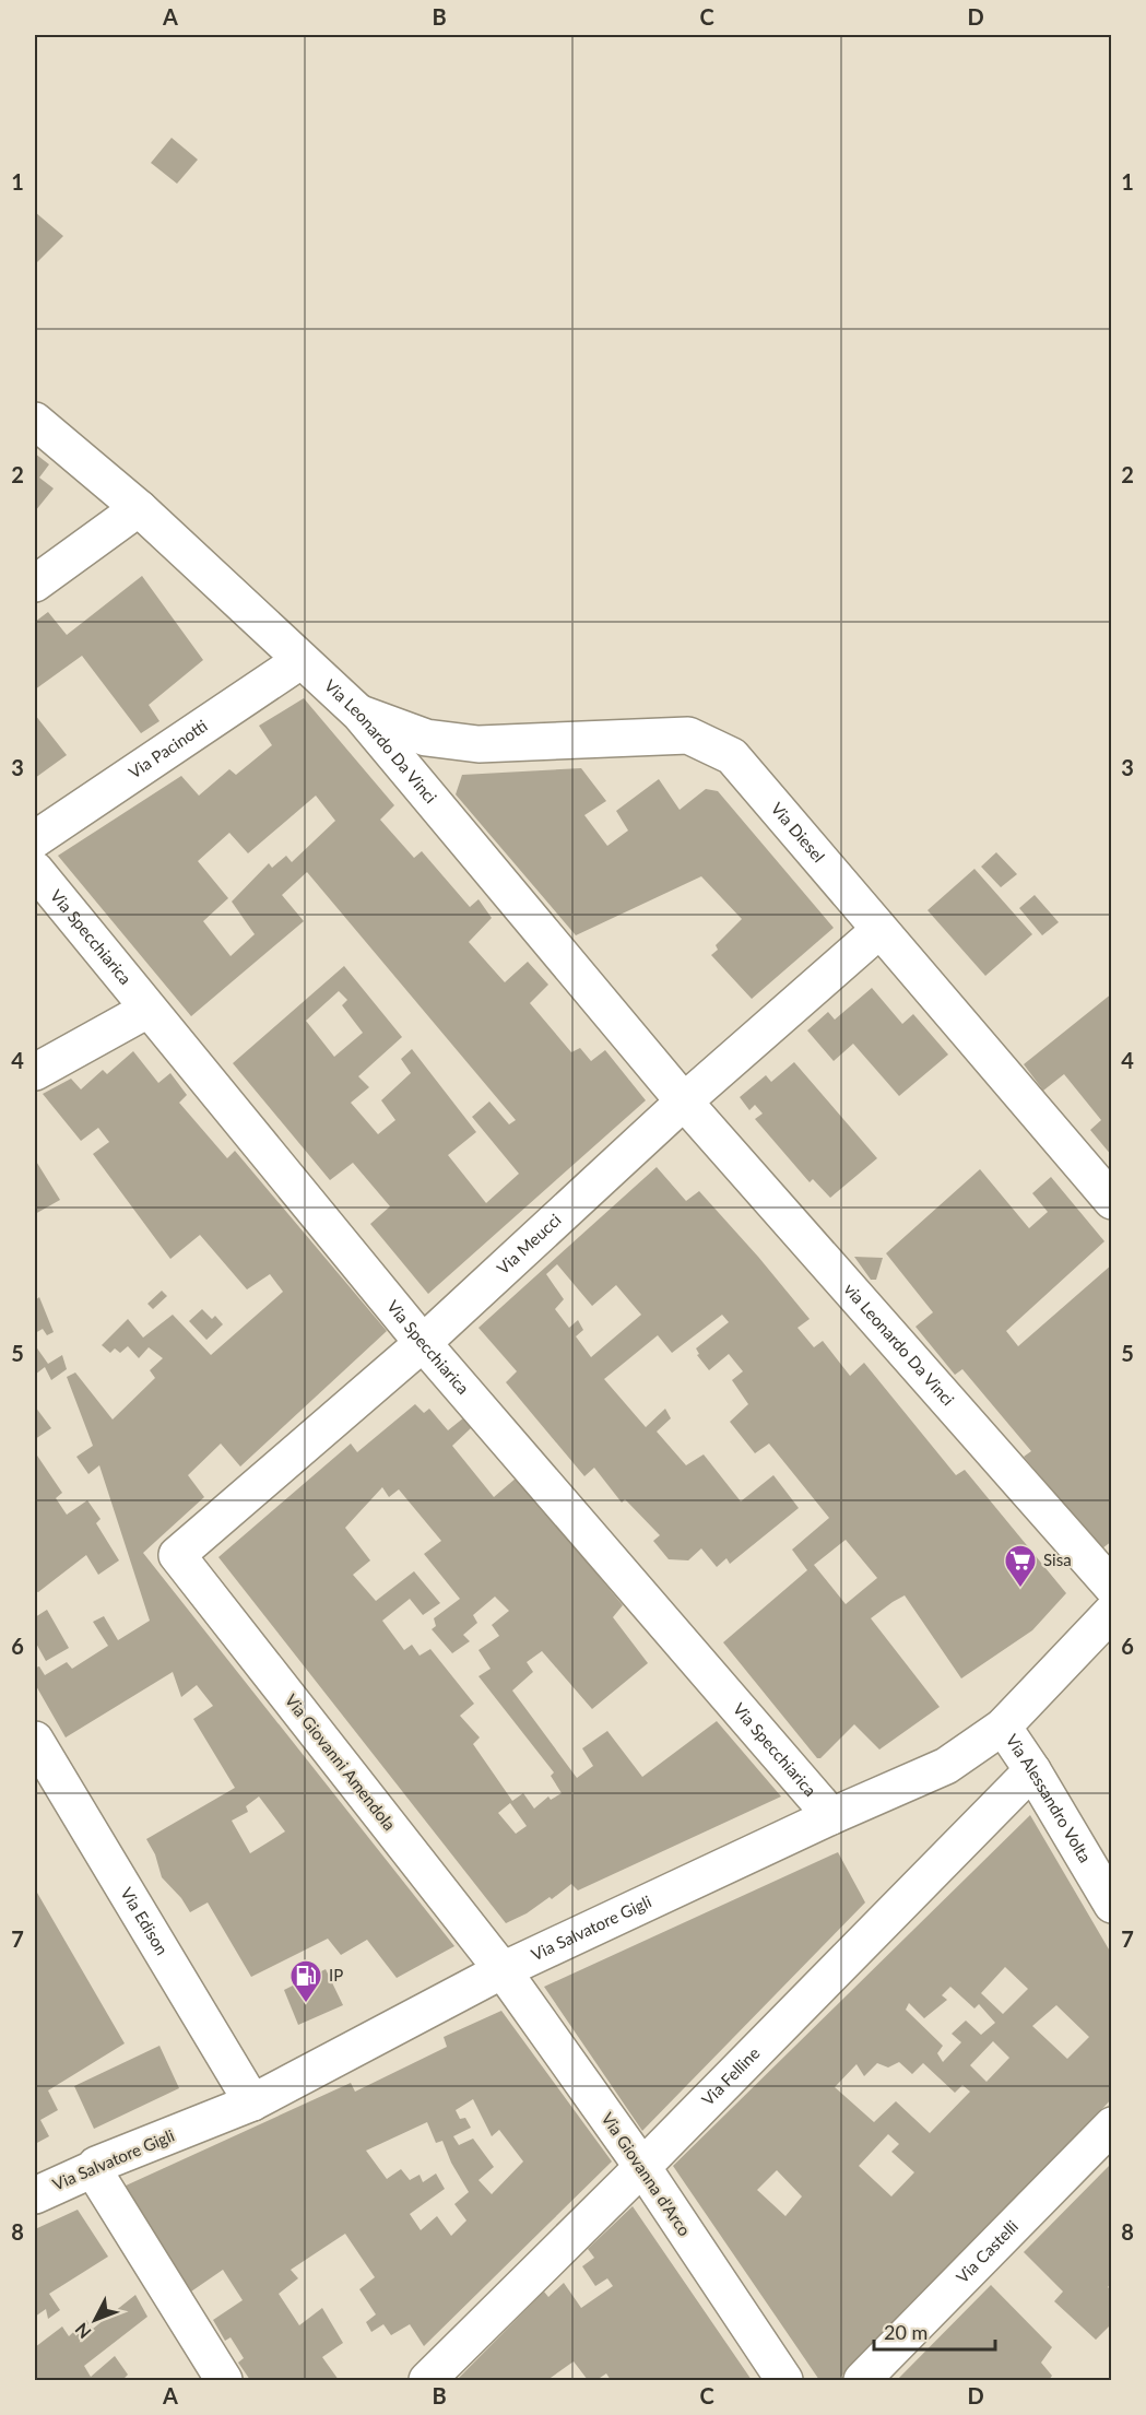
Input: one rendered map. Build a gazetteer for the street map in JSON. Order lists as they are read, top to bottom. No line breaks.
{"streets":{"street":["Via Leonardo Da Vinci","Via Pacinotti","Via Diesel","Via Specchiarica","Via Meucci","via Leonardo Da Vinci","Via Giovanni Amendola","Via Alessandro Volta","Via Edison","Via Salvatore Gigli","Via Felline","Via Giovanna d'Arco","Via Castelli"]},"crossings":[["Via Leonardo Da Vinci","Via Pacinotti"],["Via Leonardo Da Vinci","Via Diesel"],["Via Leonardo Da Vinci","Via Meucci"],["Via Leonardo Da Vinci","via Leonardo Da Vinci"],["Via Diesel","Via Meucci"],["Via Specchiarica","Via Meucci"],["Via Specchiarica","Via Salvatore Gigli"],["Via Meucci","via Leonardo Da Vinci"],["Via Meucci","Via Giovanni Amendola"],["Via Giovanni Amendola","Via Salvatore Gigli"],["Via Giovanni Amendola","Via Giovanna d'Arco"],["Via Alessandro Volta","Via Salvatore Gigli"],["Via Alessandro Volta","Via Felline"],["Via Edison","Via Salvatore Gigli"],["Via Salvatore Gigli","Via Giovanna d'Arco"],["Via Felline","Via Giovanna d'Arco"]],"places":{"supermarket":["Sisa"],"fuel station":["IP"]},"scale_bar":"20 m","north":"bottom left","grid":{"columns":["A","B","C","D"],"rows":["1","2","3","4","5","6","7","8"]}}
